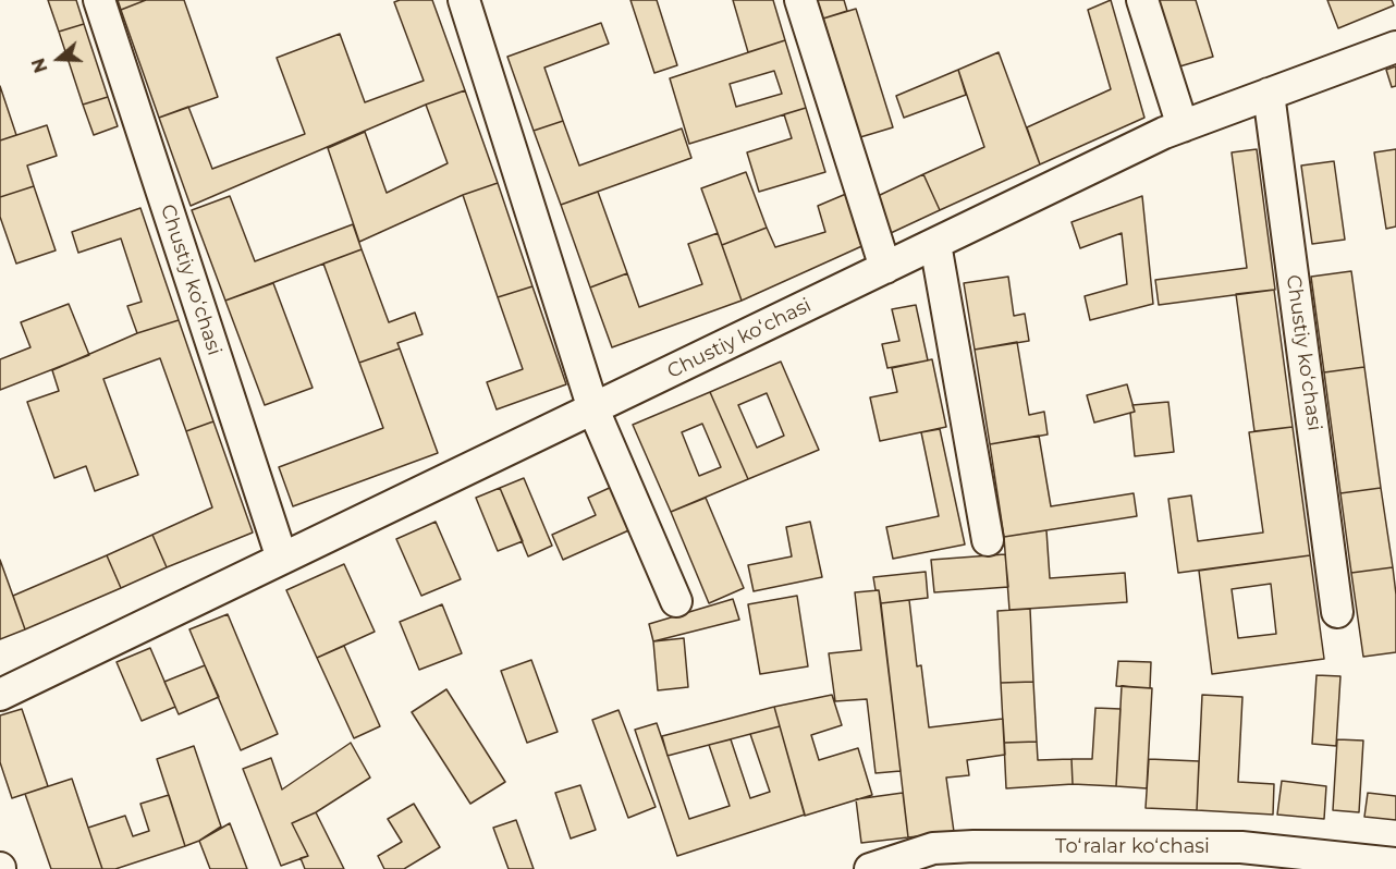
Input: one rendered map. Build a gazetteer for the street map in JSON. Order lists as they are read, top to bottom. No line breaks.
{"streets":{"street":["Chustiy koʻchasi","Toʻralar koʻchasi"]},"north":"left"}
